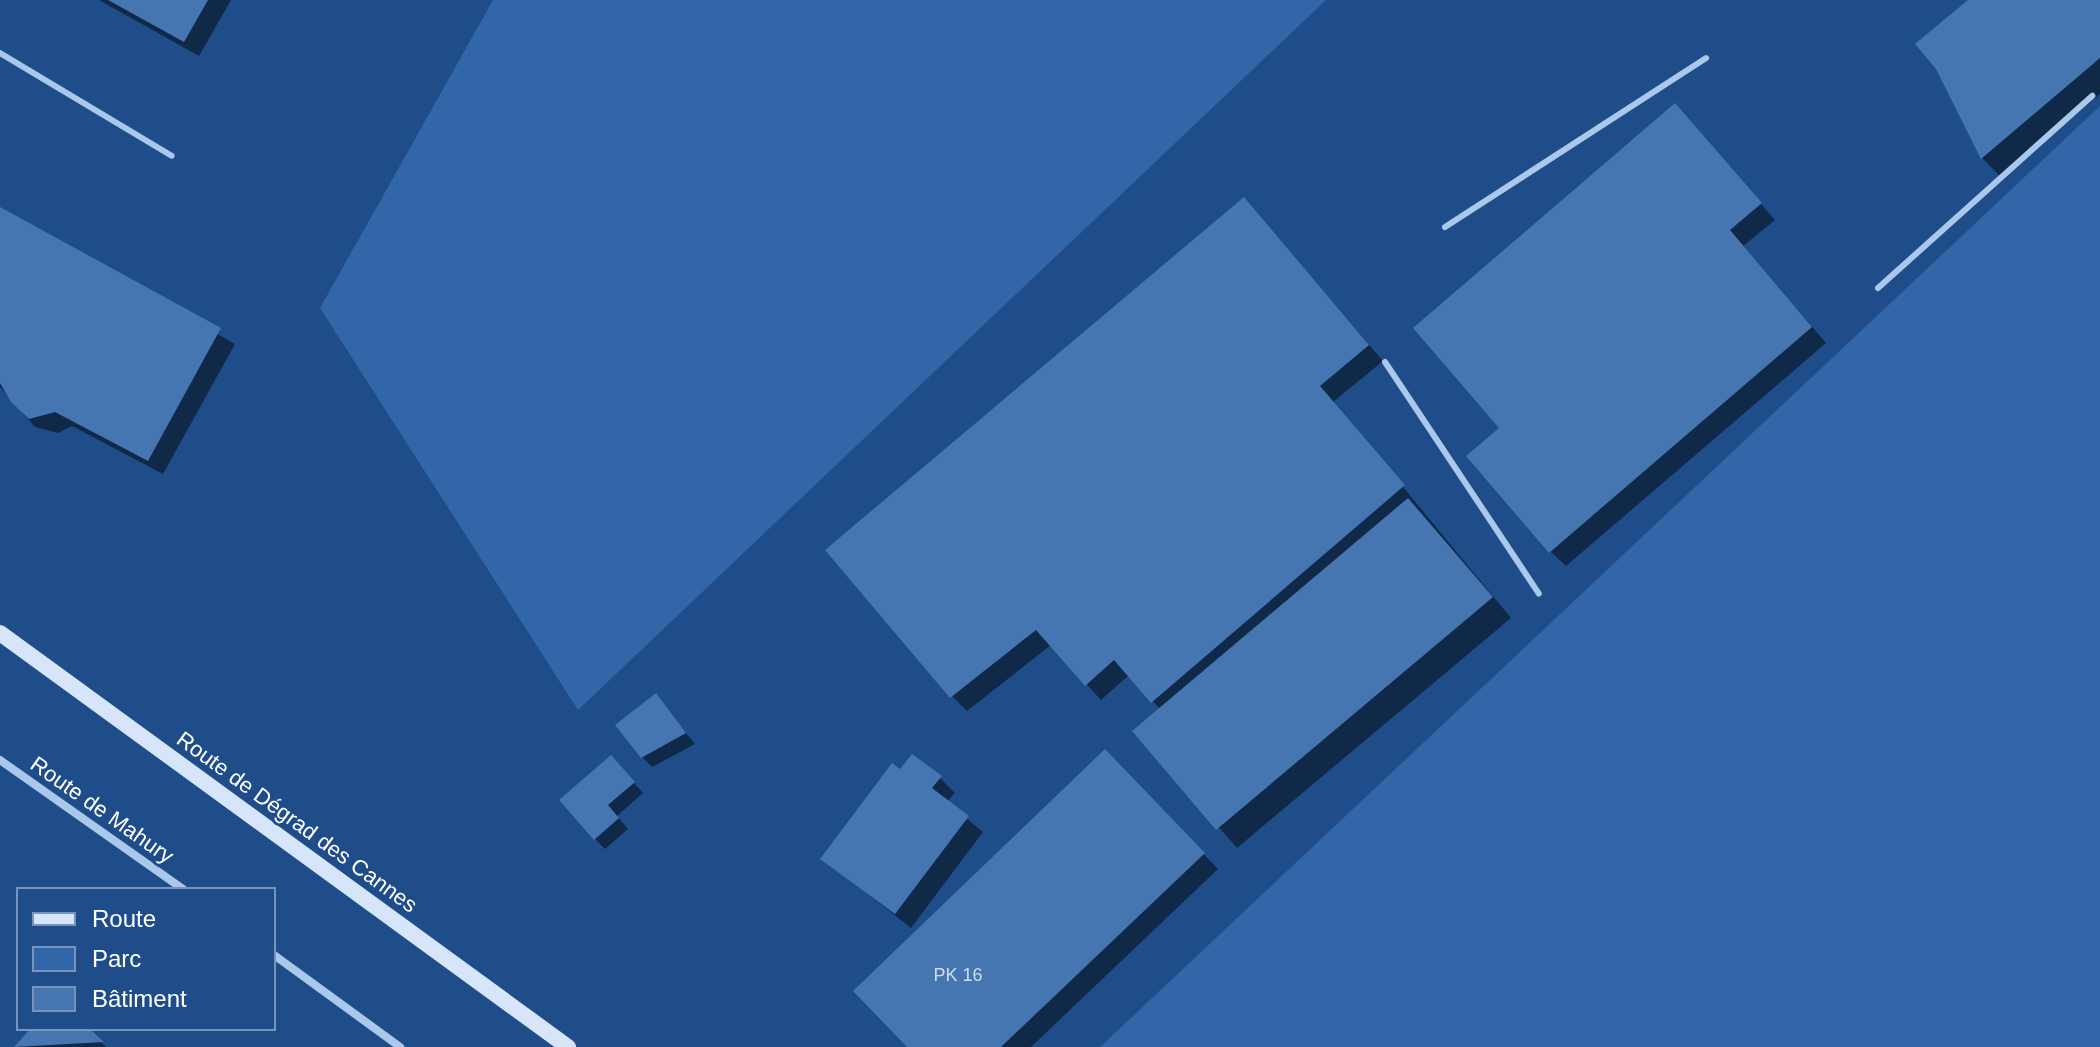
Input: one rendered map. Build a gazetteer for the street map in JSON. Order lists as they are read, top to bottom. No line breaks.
{"streets":{"street":["Route de Mahury","Route de Dégrad des Cannes"]},"house_numbers":["PK 16"],"legend":["Route","Parc","Bâtiment"]}
